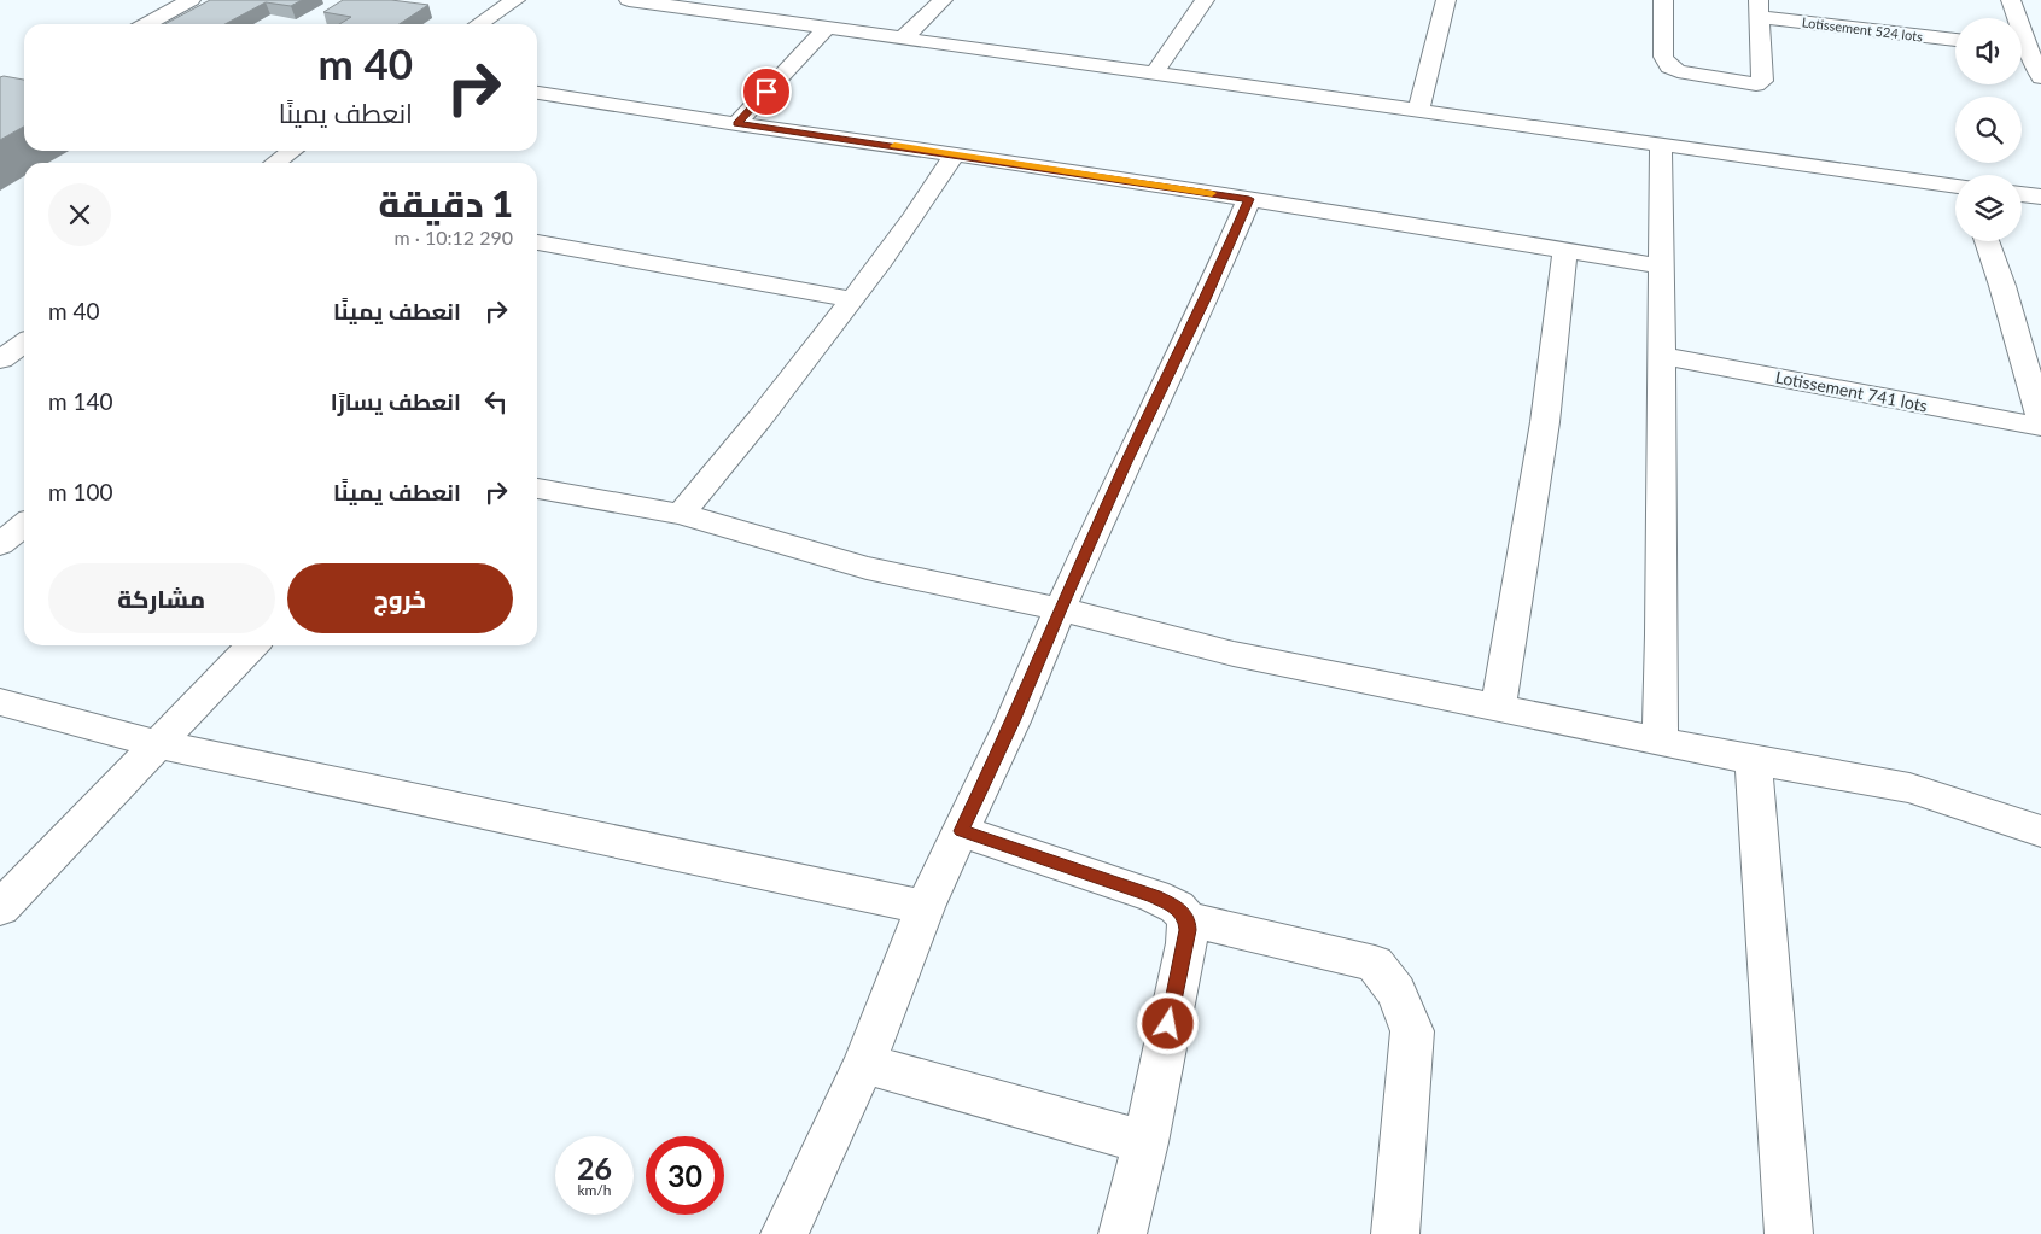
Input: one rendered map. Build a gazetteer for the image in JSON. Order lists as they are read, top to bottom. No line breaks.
{"streets":{"street":["Lotissement 524 lots","Lotissement 741 lots"]},"page":{"turn":["40 m","انعطف يمينًا"],"heading":["1 دقيقة","290 m · 10:12"],"list":[{"name":"انعطف يمينًا","value":"40 m"},{"name":"انعطف يسارًا","value":"140 m"},{"name":"انعطف يمينًا","value":"100 m"}],"buttons":["خروج","مشاركة"],"speed":"26 km/h","limit":"30"}}
